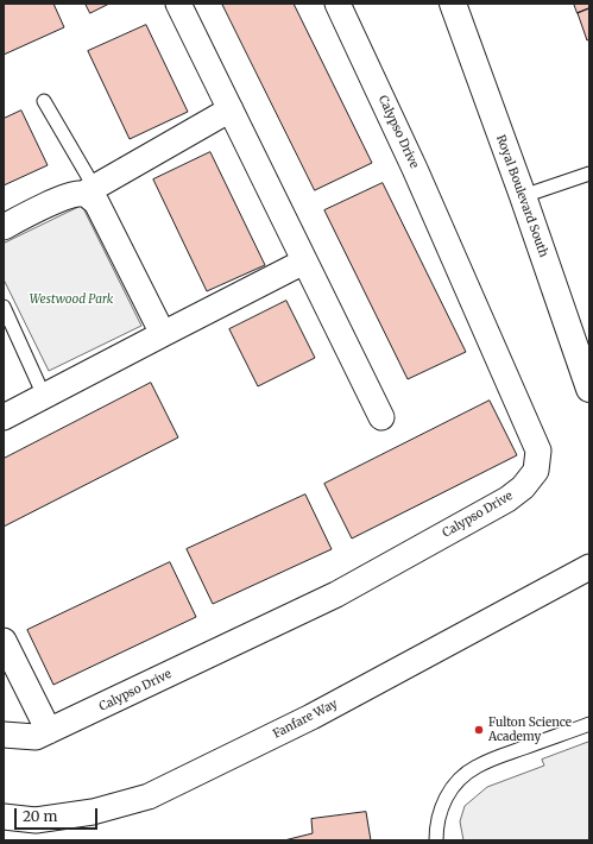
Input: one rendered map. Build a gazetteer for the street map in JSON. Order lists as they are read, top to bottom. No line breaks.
{"streets":{"street":["Calypso Drive","Royal Boulevard South","Fanfare Way"]},"parks":["Westwood Park"],"places":["Fulton Science Academy"],"scale_bar":"20 m"}
